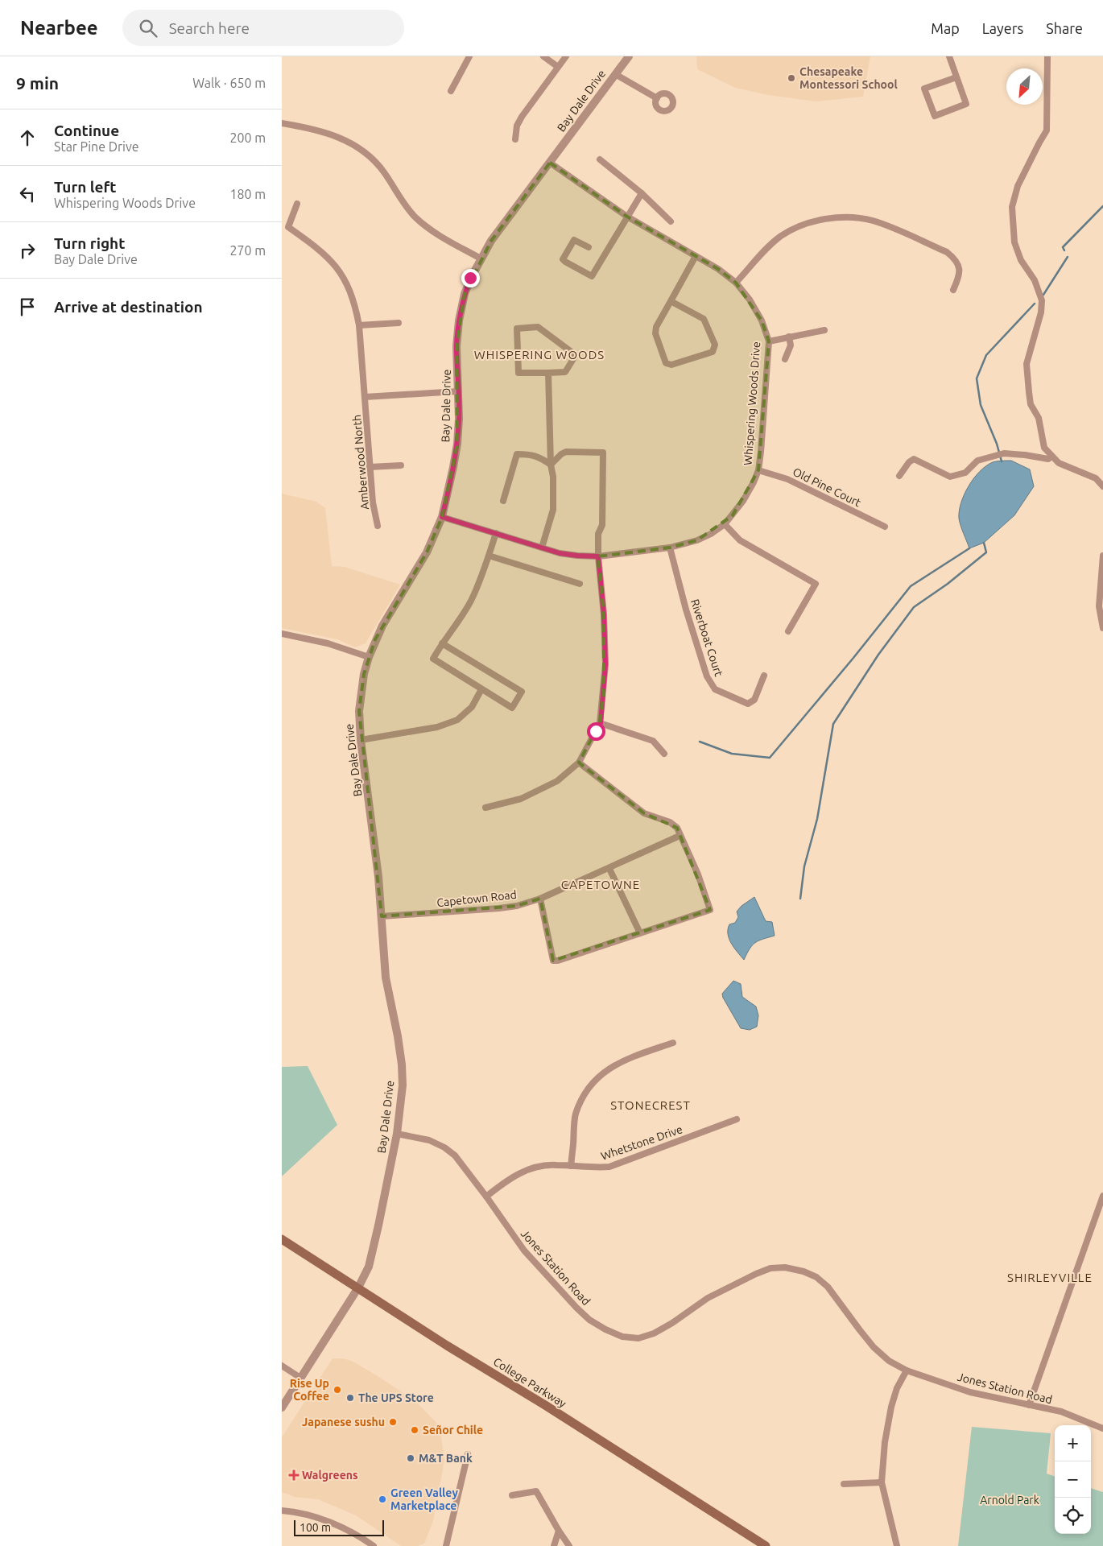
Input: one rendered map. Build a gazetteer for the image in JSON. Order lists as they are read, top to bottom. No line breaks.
{"streets":{"main road":["College Parkway"],"street":["Bay Dale Drive","Whispering Woods Drive","Amberwood North","Old Pine Court","Riverboat Court","Capetown Road","Whetstone Drive","Jones Station Road"]},"crossings":[["Bay Dale Drive","Whispering Woods Drive"],["Bay Dale Drive","Capetown Road"],["Bay Dale Drive","Jones Station Road"],["Bay Dale Drive","College Parkway"],["Whispering Woods Drive","Old Pine Court"],["Whispering Woods Drive","Riverboat Court"],["Whetstone Drive","Jones Station Road"]],"districts":["WHISPERING WOODS","CAPETOWNE","STONECREST","SHIRLEYVILLE"],"parks":["Arnold Park"],"places":{"other":["Chesapeake Montessori School","Rise Up Coffee","The UPS Store","Japanese sushu","Señor Chile","M&T Bank","Green Valley Marketplace"],"health":["Walgreens"]},"scale_bar":"100 m","north":"bottom left","page":{"header":"Nearbee","search":"Search here","nav":["Map","Layers","Share"],"heading":["9 min","Walk · 650 m"],"list":[["Continue","Star Pine Drive","200 m"],["Turn left","Whispering Woods Drive","180 m"],["Turn right","Bay Dale Drive","270 m"],"Arrive at destination"],"map_buttons":["+","−"],"scale":"100 m"}}
